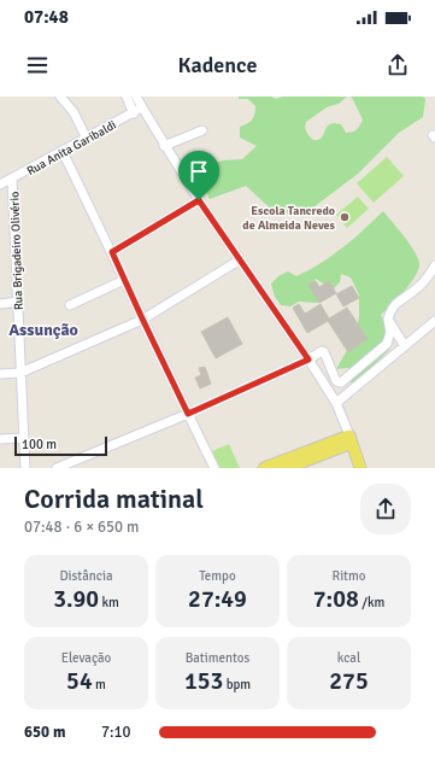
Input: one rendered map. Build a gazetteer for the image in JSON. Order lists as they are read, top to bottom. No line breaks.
{"streets":{"street":["Rua Anita Garibaldi","Rua Brigadeiro Olivério"]},"crossings":[["Rua Anita Garibaldi","Rua Brigadeiro Olivério"]],"districts":["Assunção"],"places":["Escola Tancredo de Almeida Neves"],"scale_bar":"100 m","page":{"status":"07:48","header":"Kadence","scale":"100 m","heading":["Corrida matinal","07:48 · 6 × 650 m"],"stats":[["Distância","3.90 km"],["Tempo","27:49"],["Ritmo","7:08 /km"],["Elevação","54 m"],["Batimentos","153 bpm"],["kcal","275"]],"list":[{"name":"650 m","note":"7:10"}]}}
